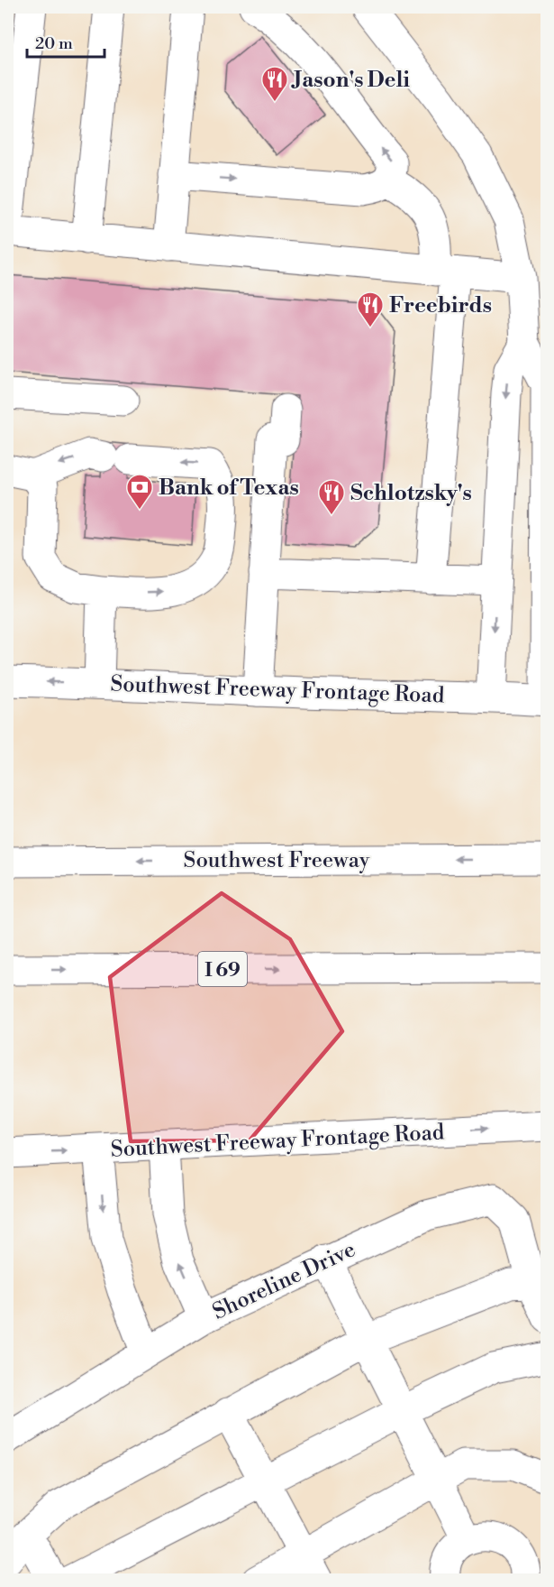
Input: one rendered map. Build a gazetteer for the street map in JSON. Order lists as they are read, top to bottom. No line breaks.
{"streets":{"main road":["Southwest Freeway Frontage Road","Southwest Freeway","I 69","Shoreline Drive"]},"places":{"restaurant":["Jason's Deli","Freebirds","Schlotzsky's"],"bank":["Bank of Texas"]},"scale_bar":"20 m"}
